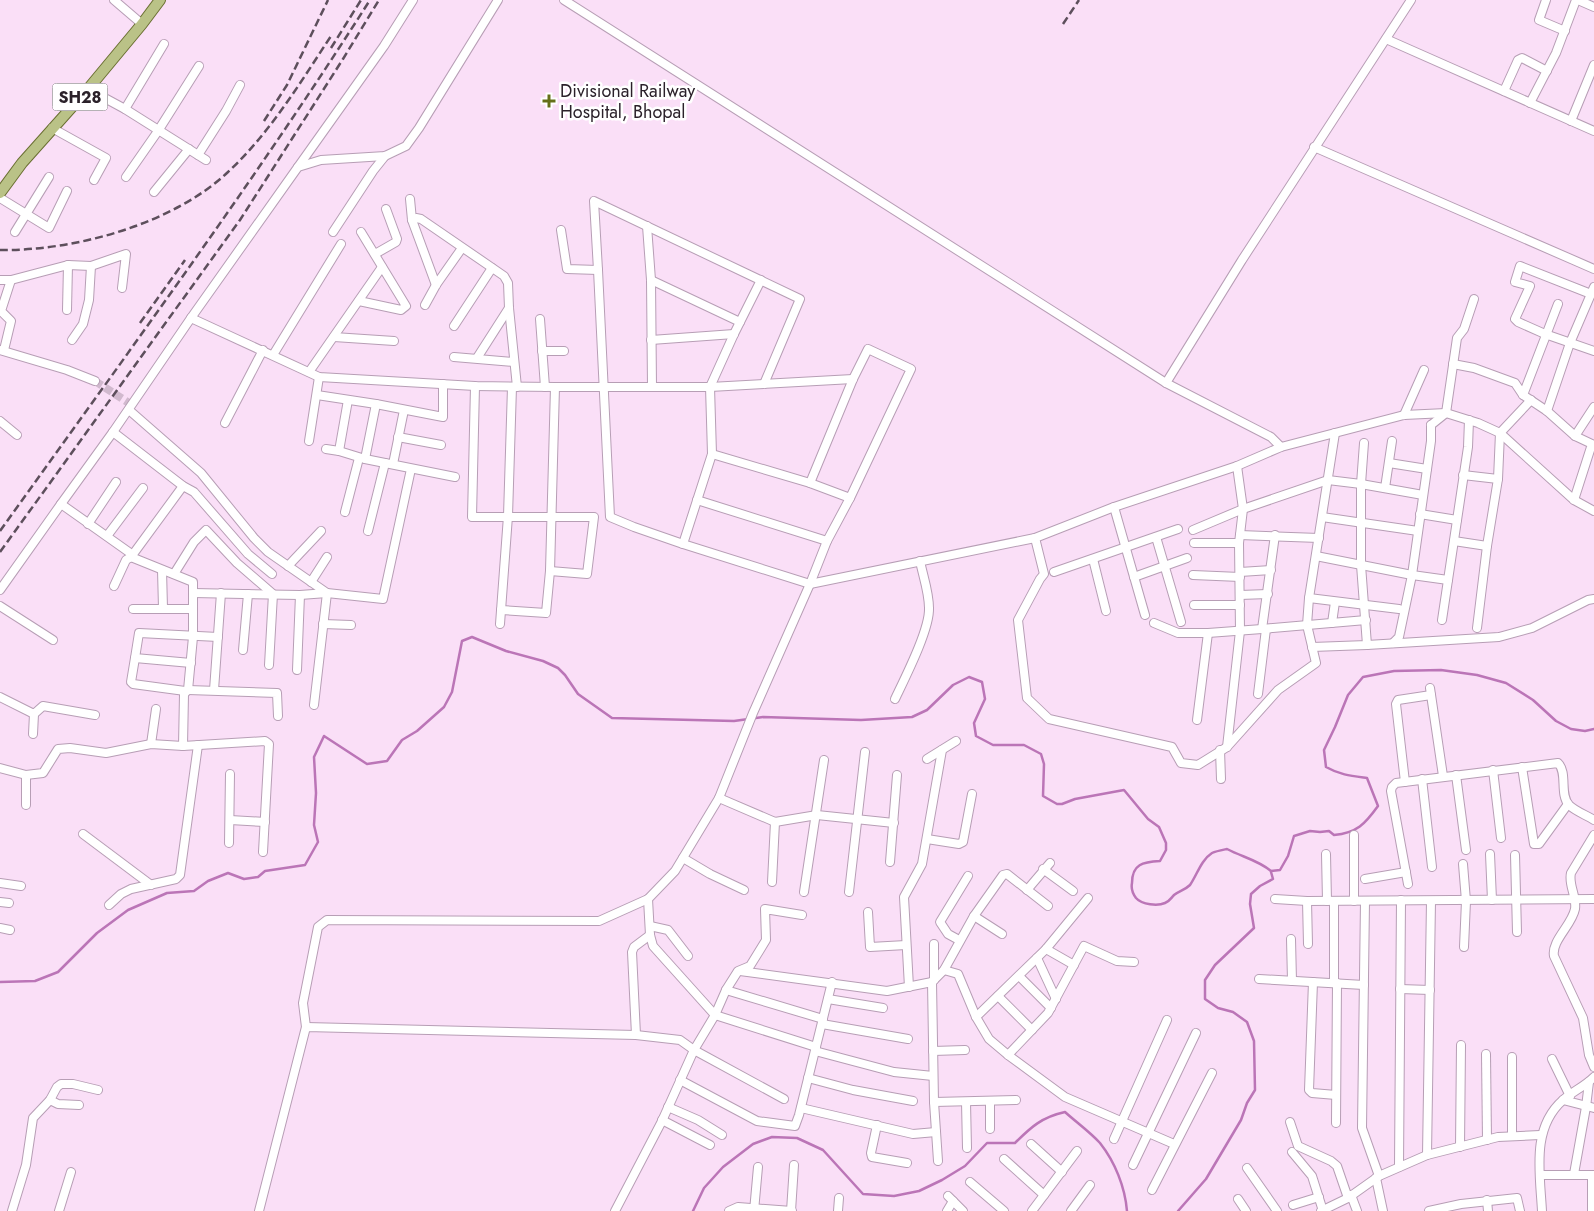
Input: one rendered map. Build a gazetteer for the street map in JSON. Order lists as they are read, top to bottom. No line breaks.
{"streets":{"main road":["SH28"]},"places":{"health":["Divisional Railway Hospital, Bhopal"]}}
